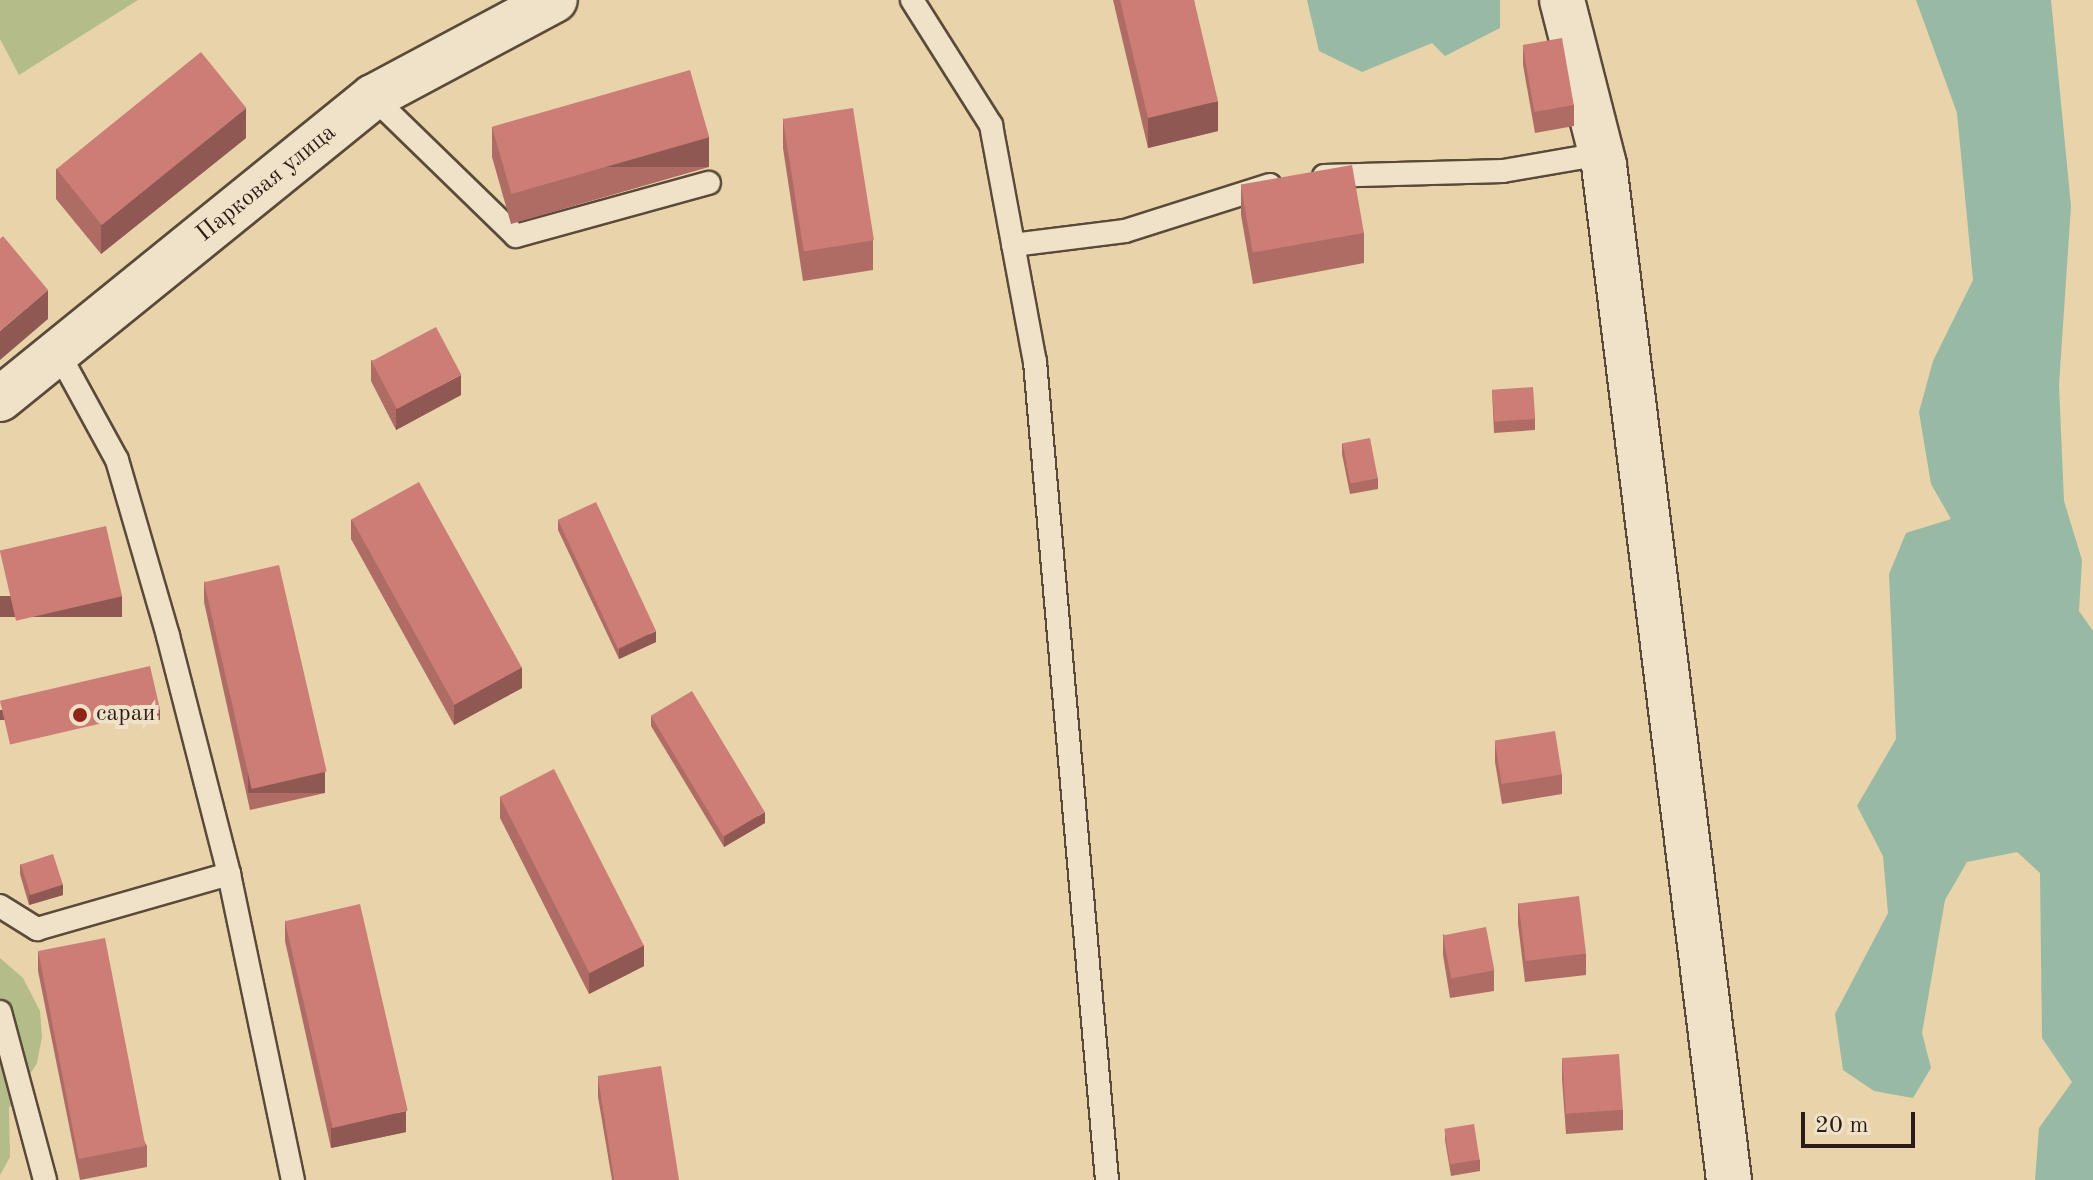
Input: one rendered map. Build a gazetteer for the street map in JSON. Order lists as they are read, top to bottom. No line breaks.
{"streets":{"street":["Парковая улица"]},"places":["сараи"],"scale_bar":"20 m"}
